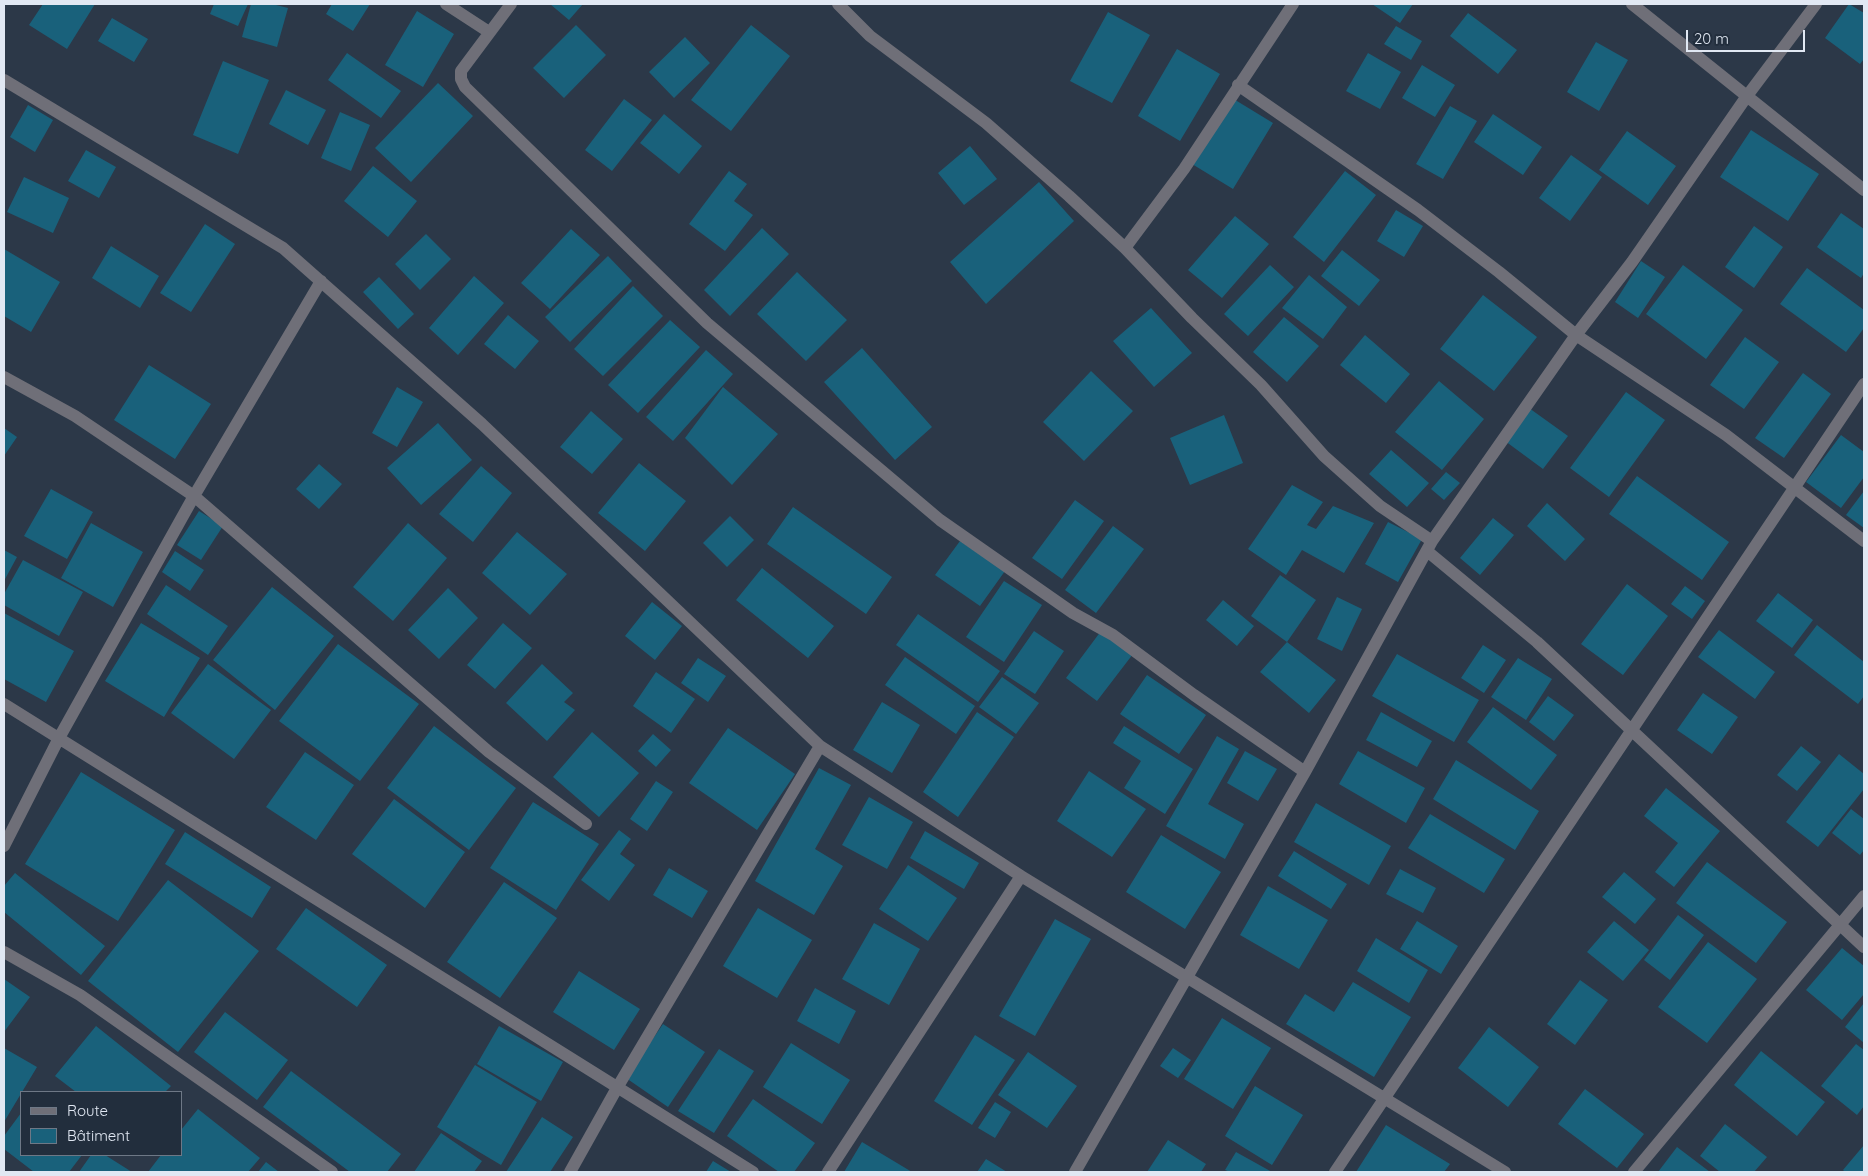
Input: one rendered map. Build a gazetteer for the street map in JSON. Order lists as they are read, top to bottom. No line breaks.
{"legend":["Route","Bâtiment"],"scale_bar":"20 m"}
